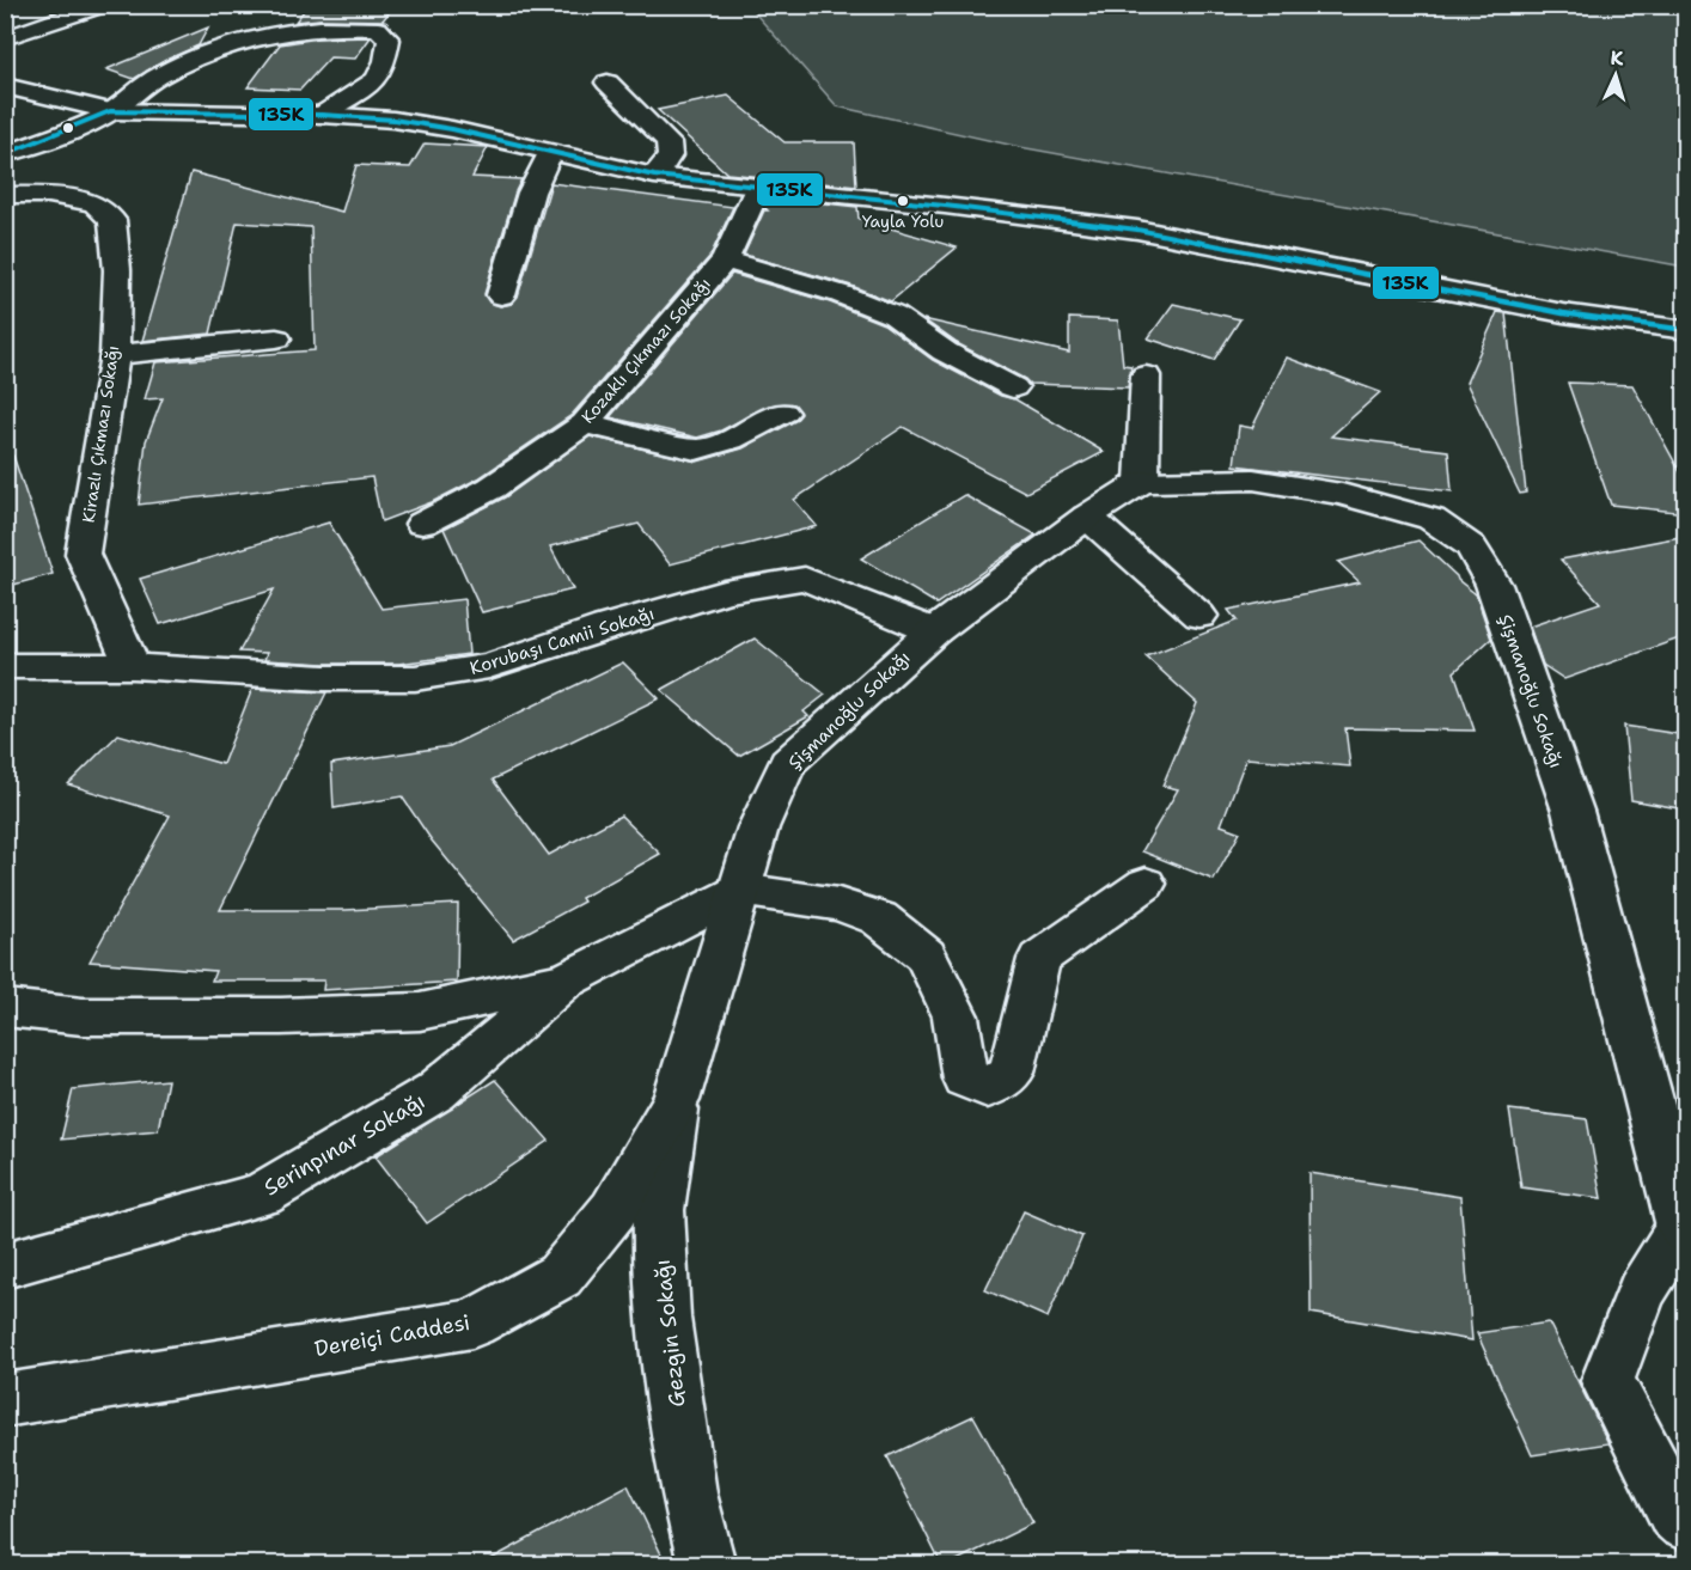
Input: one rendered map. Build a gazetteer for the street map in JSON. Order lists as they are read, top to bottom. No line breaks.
{"streets":{"street":["Kozaklı Çıkmazı Sokağı","Kirazlı Çıkmazı Sokağı","Korubaşı Camii Sokağı","Şişmanoğlu Sokağı","Serinpınar Sokağı","Gezgin Sokağı","Dereiçi Caddesi"]},"crossings":[["Kirazlı Çıkmazı Sokağı","Korubaşı Camii Sokağı"],["Korubaşı Camii Sokağı","Şişmanoğlu Sokağı"],["Şişmanoğlu Sokağı","Gezgin Sokağı"],["Şişmanoğlu Sokağı","Dereiçi Caddesi"],["Gezgin Sokağı","Dereiçi Caddesi"]],"places":["Yayla Yolu"],"lines":["transit line 135K"],"north":"top"}
